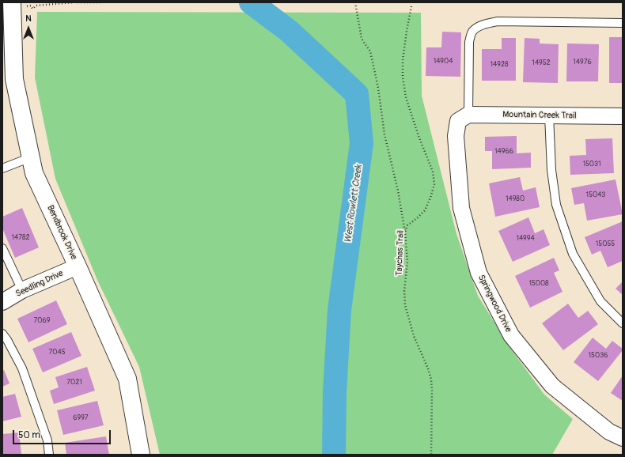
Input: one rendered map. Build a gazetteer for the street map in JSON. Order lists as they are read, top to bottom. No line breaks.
{"streets":{"street":["Mountain Creek Trail","Bendbrook Drive","Seedling Drive","Springwood Drive"],"path":["Taychas Trail"]},"crossings":[["Mountain Creek Trail","Springwood Drive"],["Bendbrook Drive","Seedling Drive"]],"water":["West Rowlett Creek"],"house_numbers":["14904","14976","14952","14928","14966","15031","15043","14980","14782","14994","15055","15008","7069","7045","15036","7021","6997"],"scale_bar":"50 m","north":"top"}
